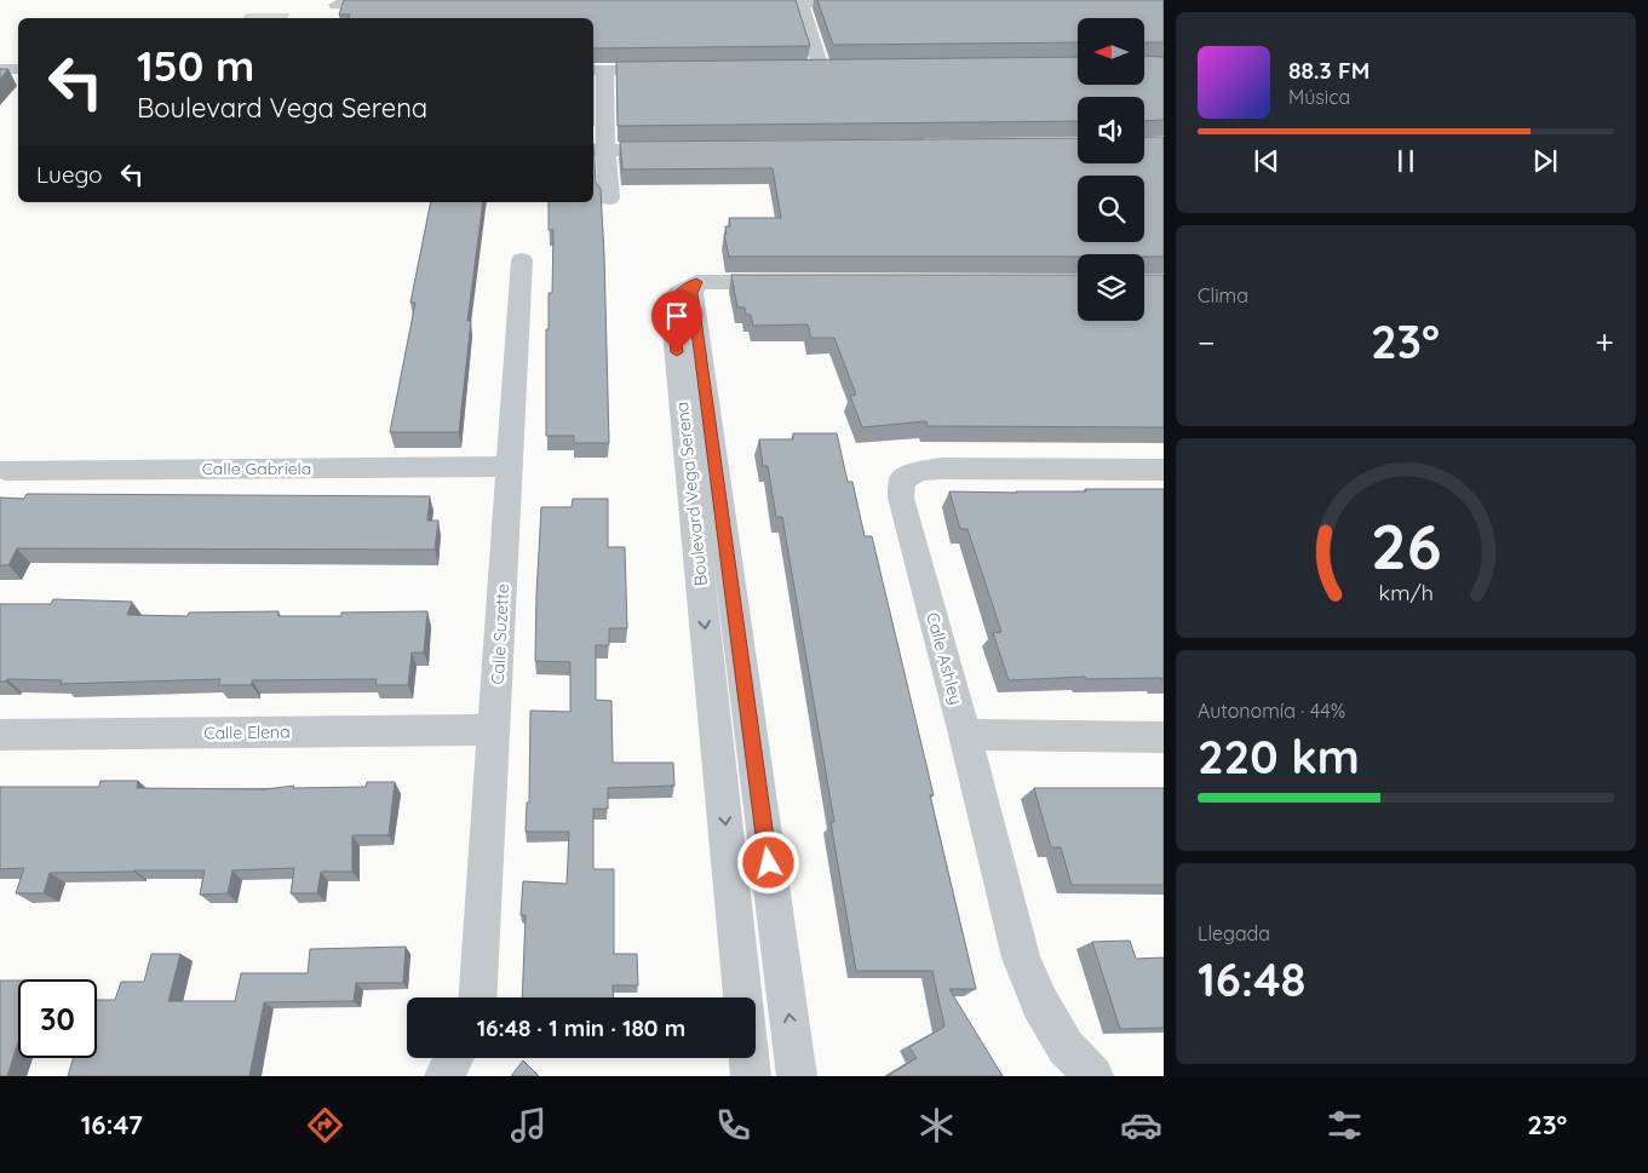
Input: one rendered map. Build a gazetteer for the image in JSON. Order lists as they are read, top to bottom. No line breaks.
{"streets":{"street":["Calle Gabriela","Boulevard Vega Serena","Calle Suzette","Calle Ashley","Calle Elena"]},"crossings":[["Calle Gabriela","Calle Suzette"],["Calle Suzette","Calle Elena"]],"north":"left","page":{"turn":["150 m","Boulevard Vega Serena"],"song":["88.3 FM","Música"],"then":"Luego","tile":["Clima",["Autonomía · 44%","220 km"],["Llegada","16:48"]],"heat":["−","23°","+"],"limit":"30","trip":"16:48 · 1 min · 180 m","tabs":["16:47","23°"],"gauge":["26","km/h"]}}
